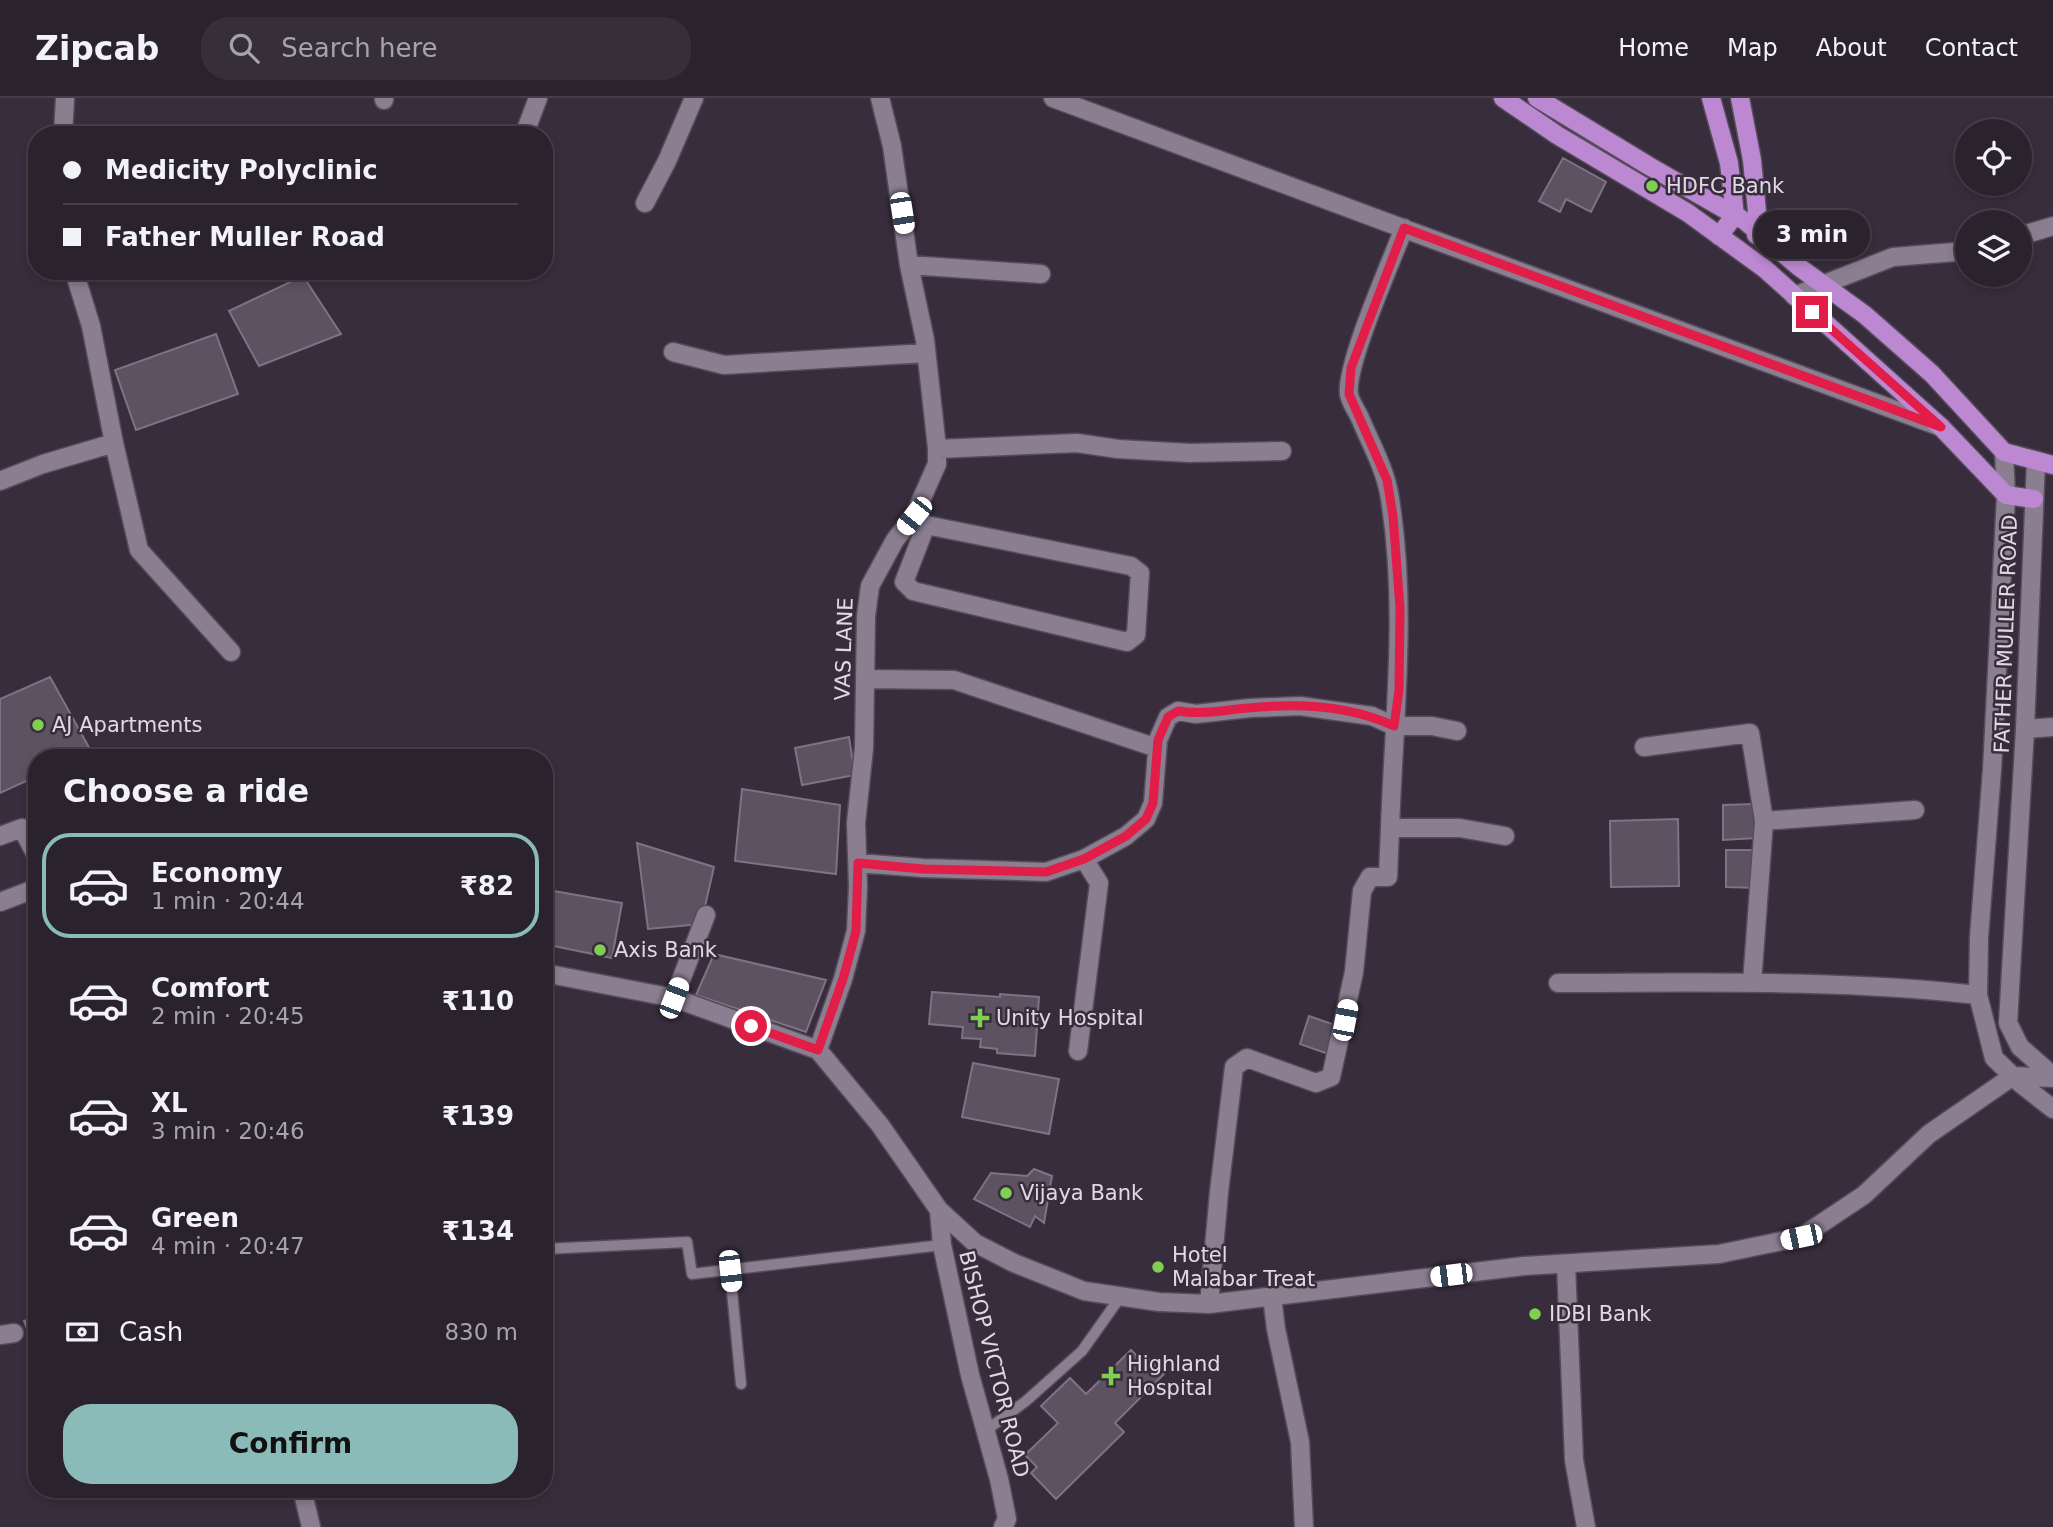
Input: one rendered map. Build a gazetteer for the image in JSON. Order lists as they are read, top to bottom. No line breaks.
{"streets":{"main road":["FATHER MULLER ROAD"],"street":["VAS LANE","BISHOP VICTOR ROAD"]},"places":{"other":["HDFC Bank","AJ Apartments","Axis Bank","Vijaya Bank","Hotel Malabar Treat","IDBI Bank"],"health":["Unity Hospital","Highland Hospital"]},"page":{"header":"Zipcab","search":"Search here","nav":["Home","Map","About","Contact"],"banner":["Medicity Polyclinic","Father Muller Road"],"bubble":"3 min","heading":"Choose a ride","list":[{"name":"Economy","note":"1 min · 20:44","value":"₹82"},{"name":"Comfort","note":"2 min · 20:45","value":"₹110"},{"name":"XL","note":"3 min · 20:46","value":"₹139"},{"name":"Green","note":"4 min · 20:47","value":"₹134"}],"pay":["Cash","830 m"],"buttons":"Confirm"}}
